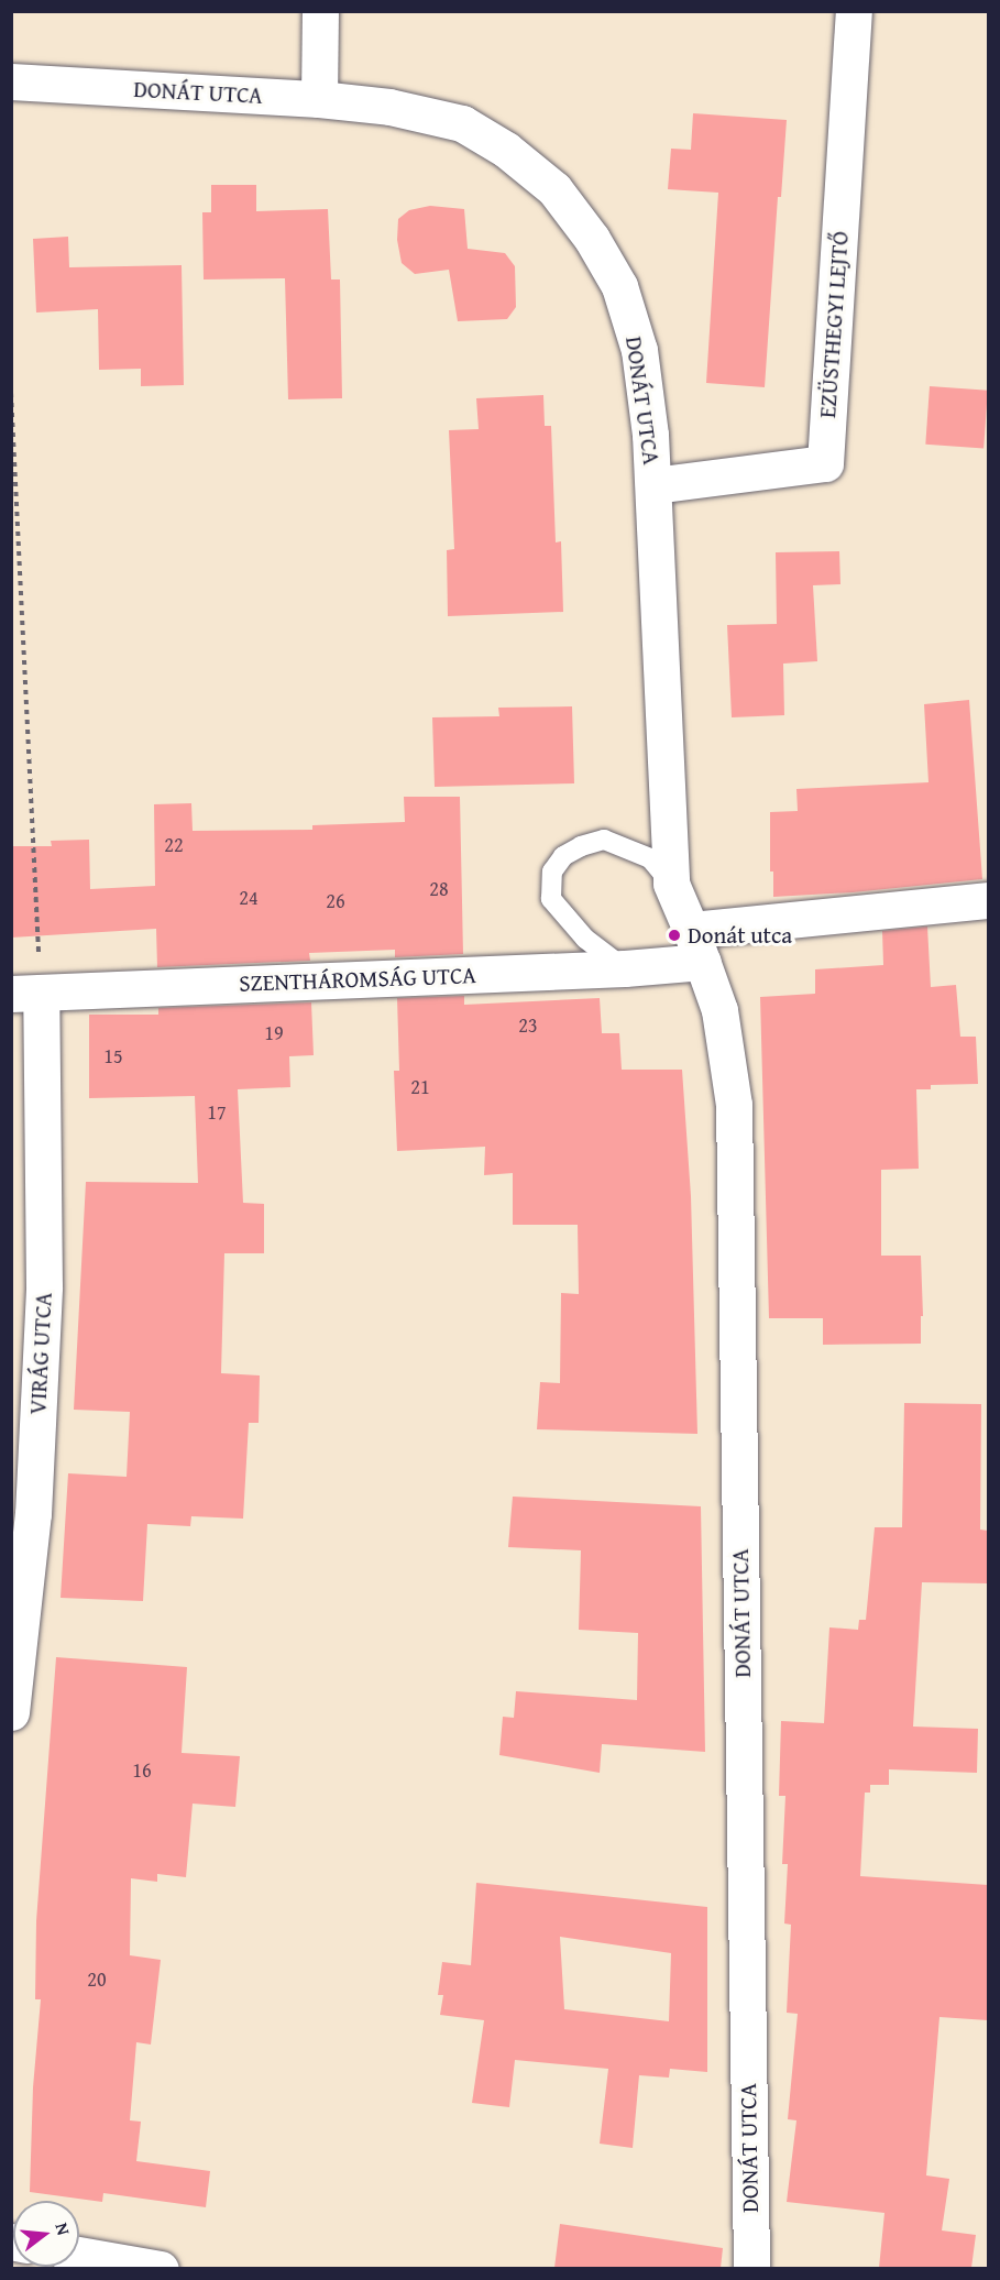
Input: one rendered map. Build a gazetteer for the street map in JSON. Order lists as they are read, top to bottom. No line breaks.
{"streets":{"street":["DONÁT UTCA","EZÜSTHEGYI LEJTŐ","SZENTHÁROMSÁG UTCA","VIRÁG UTCA"]},"crossings":[["DONÁT UTCA","EZÜSTHEGYI LEJTŐ"],["DONÁT UTCA","SZENTHÁROMSÁG UTCA"],["SZENTHÁROMSÁG UTCA","VIRÁG UTCA"]],"places":["Donát utca"],"house_numbers":["22","28","24","26","23","19","15","21","17","16","20"],"north":"right"}
